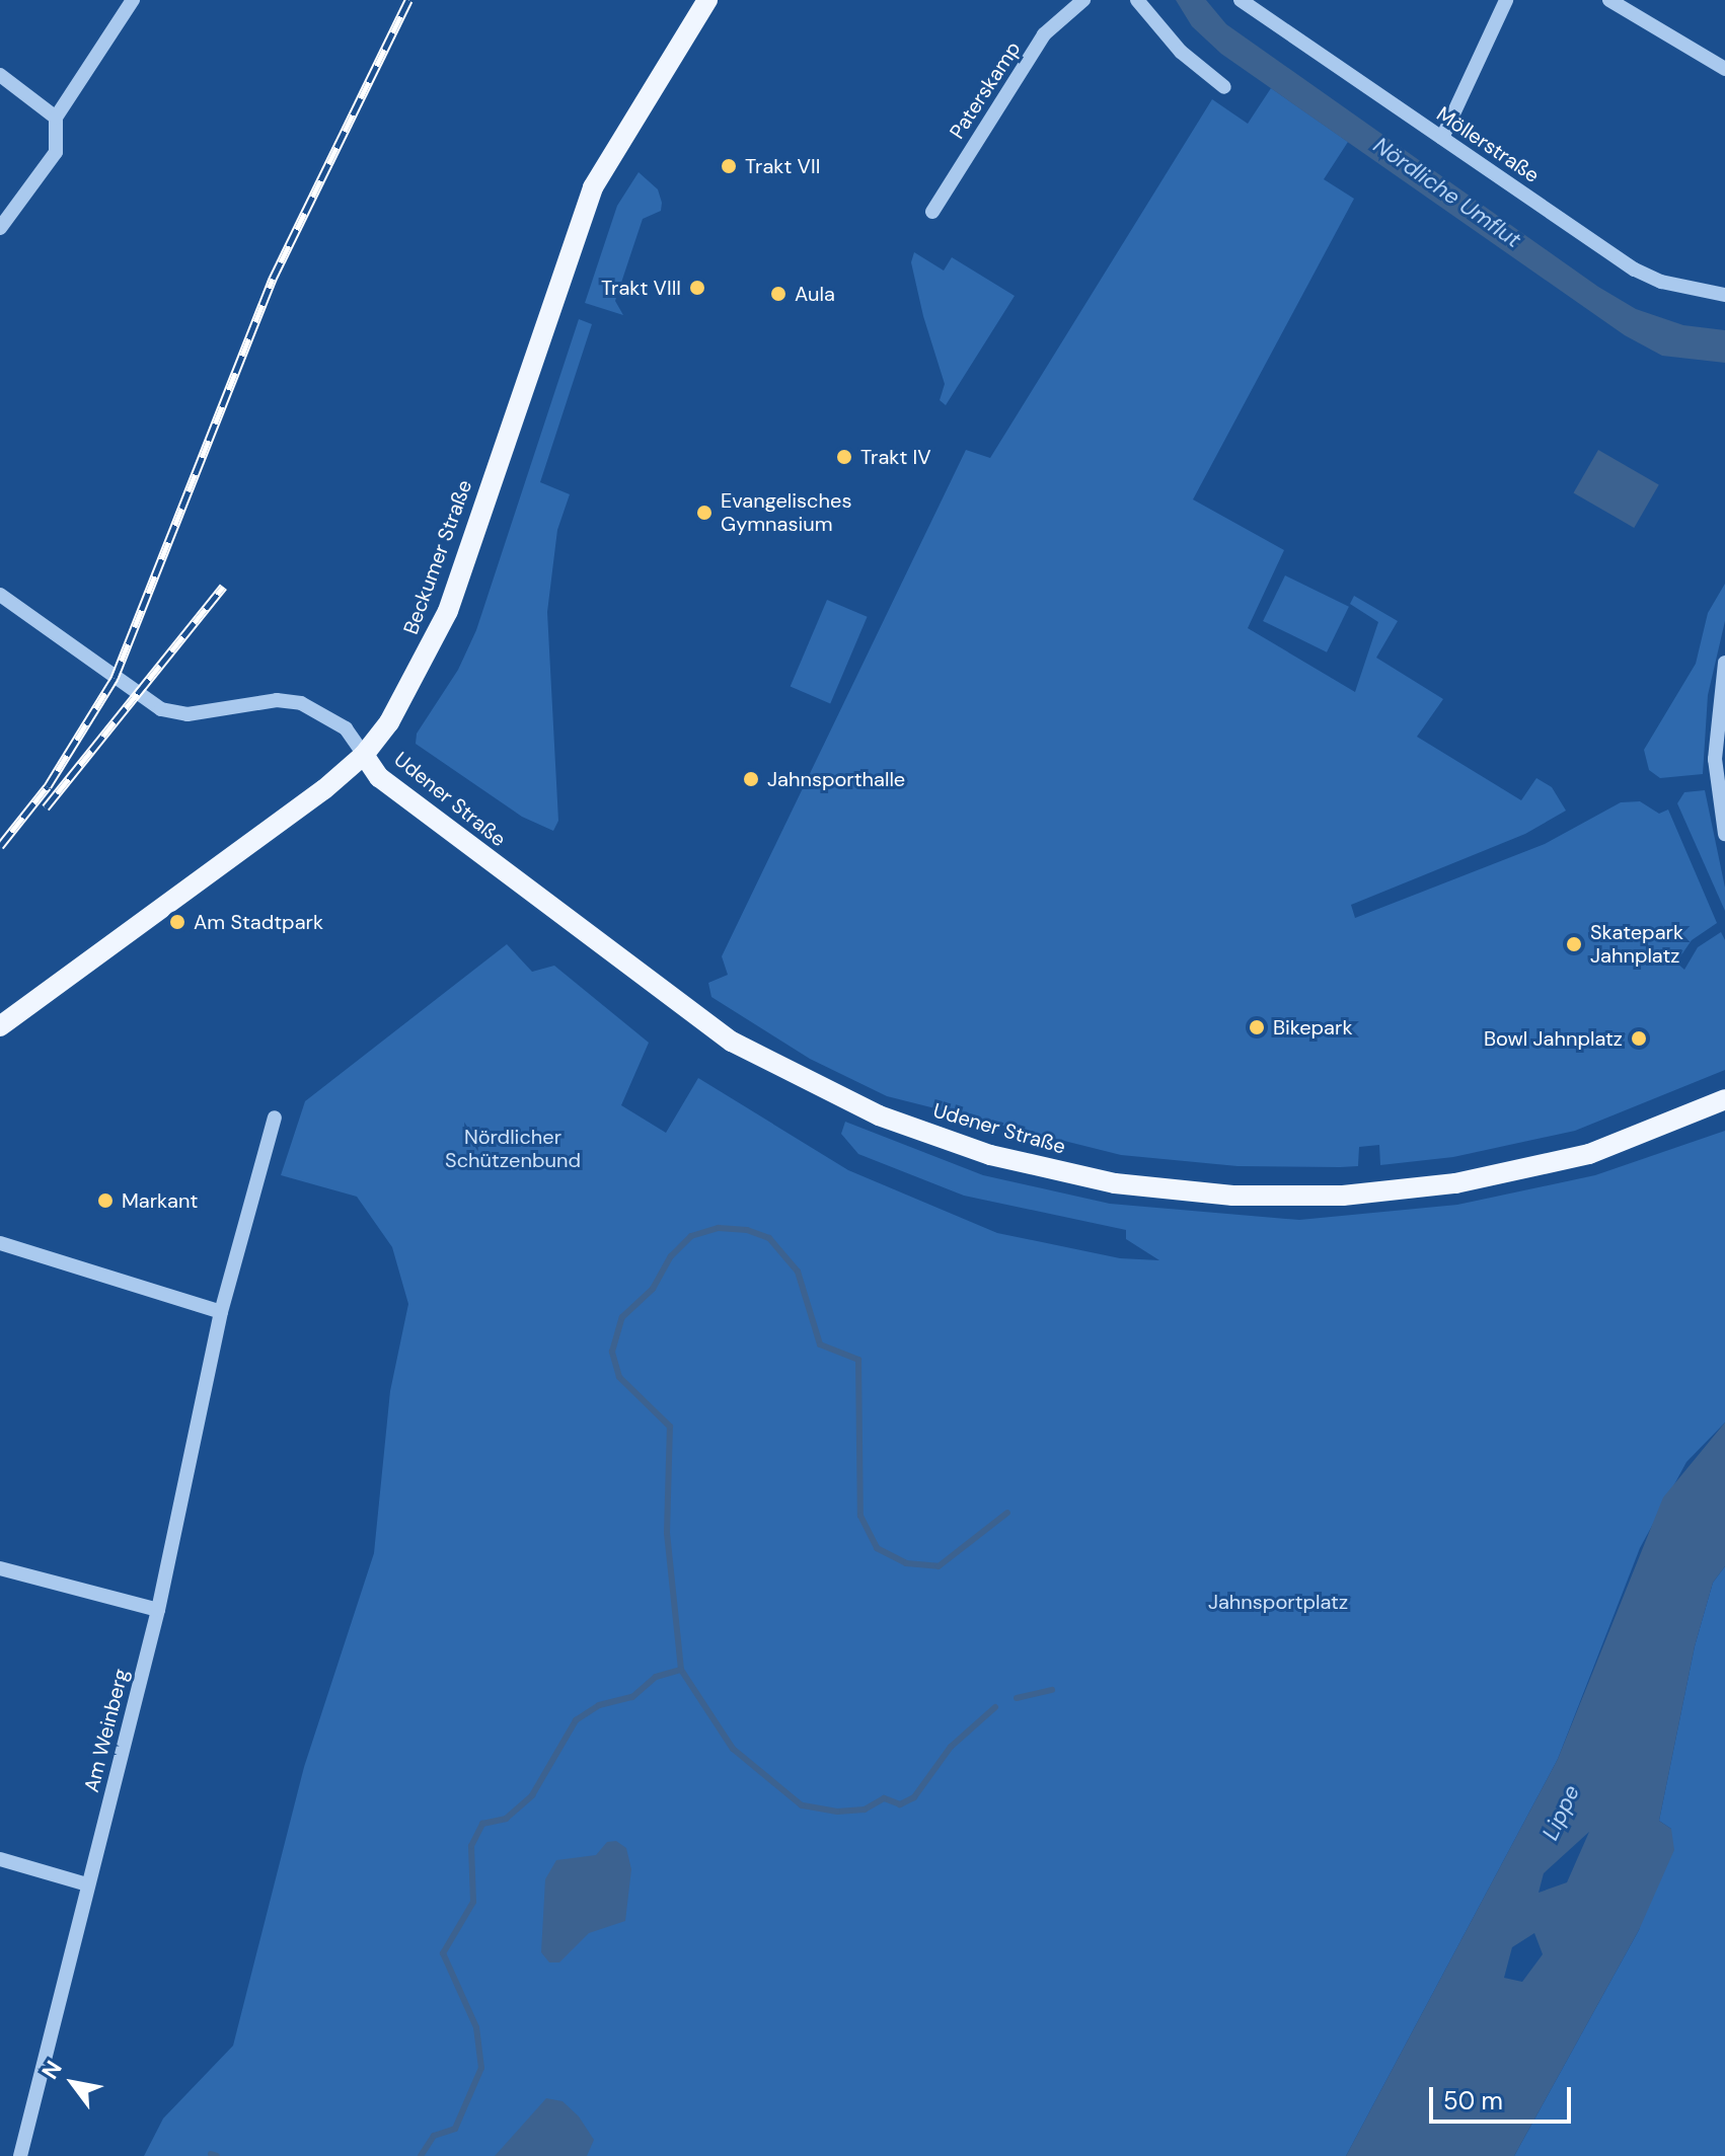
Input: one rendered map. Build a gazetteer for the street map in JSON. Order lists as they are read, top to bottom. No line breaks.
{"streets":{"main road":["Beckumer Straße","Udener Straße"],"street":["Paterskamp","Möllerstraße","Am Weinberg"]},"crossings":[["Beckumer Straße","Udener Straße"]],"water":["Nördliche Umflut","Lippe"],"parks":["Nördlicher Schützenbund","Jahnsportplatz"],"places":["Trakt VII","Trakt VIII","Aula","Trakt IV","Evangelisches Gymnasium","Jahnsporthalle","Am Stadtpark","Skatepark Jahnplatz","Bikepark","Bowl Jahnplatz","Markant"],"scale_bar":"50 m","north":"top left"}
